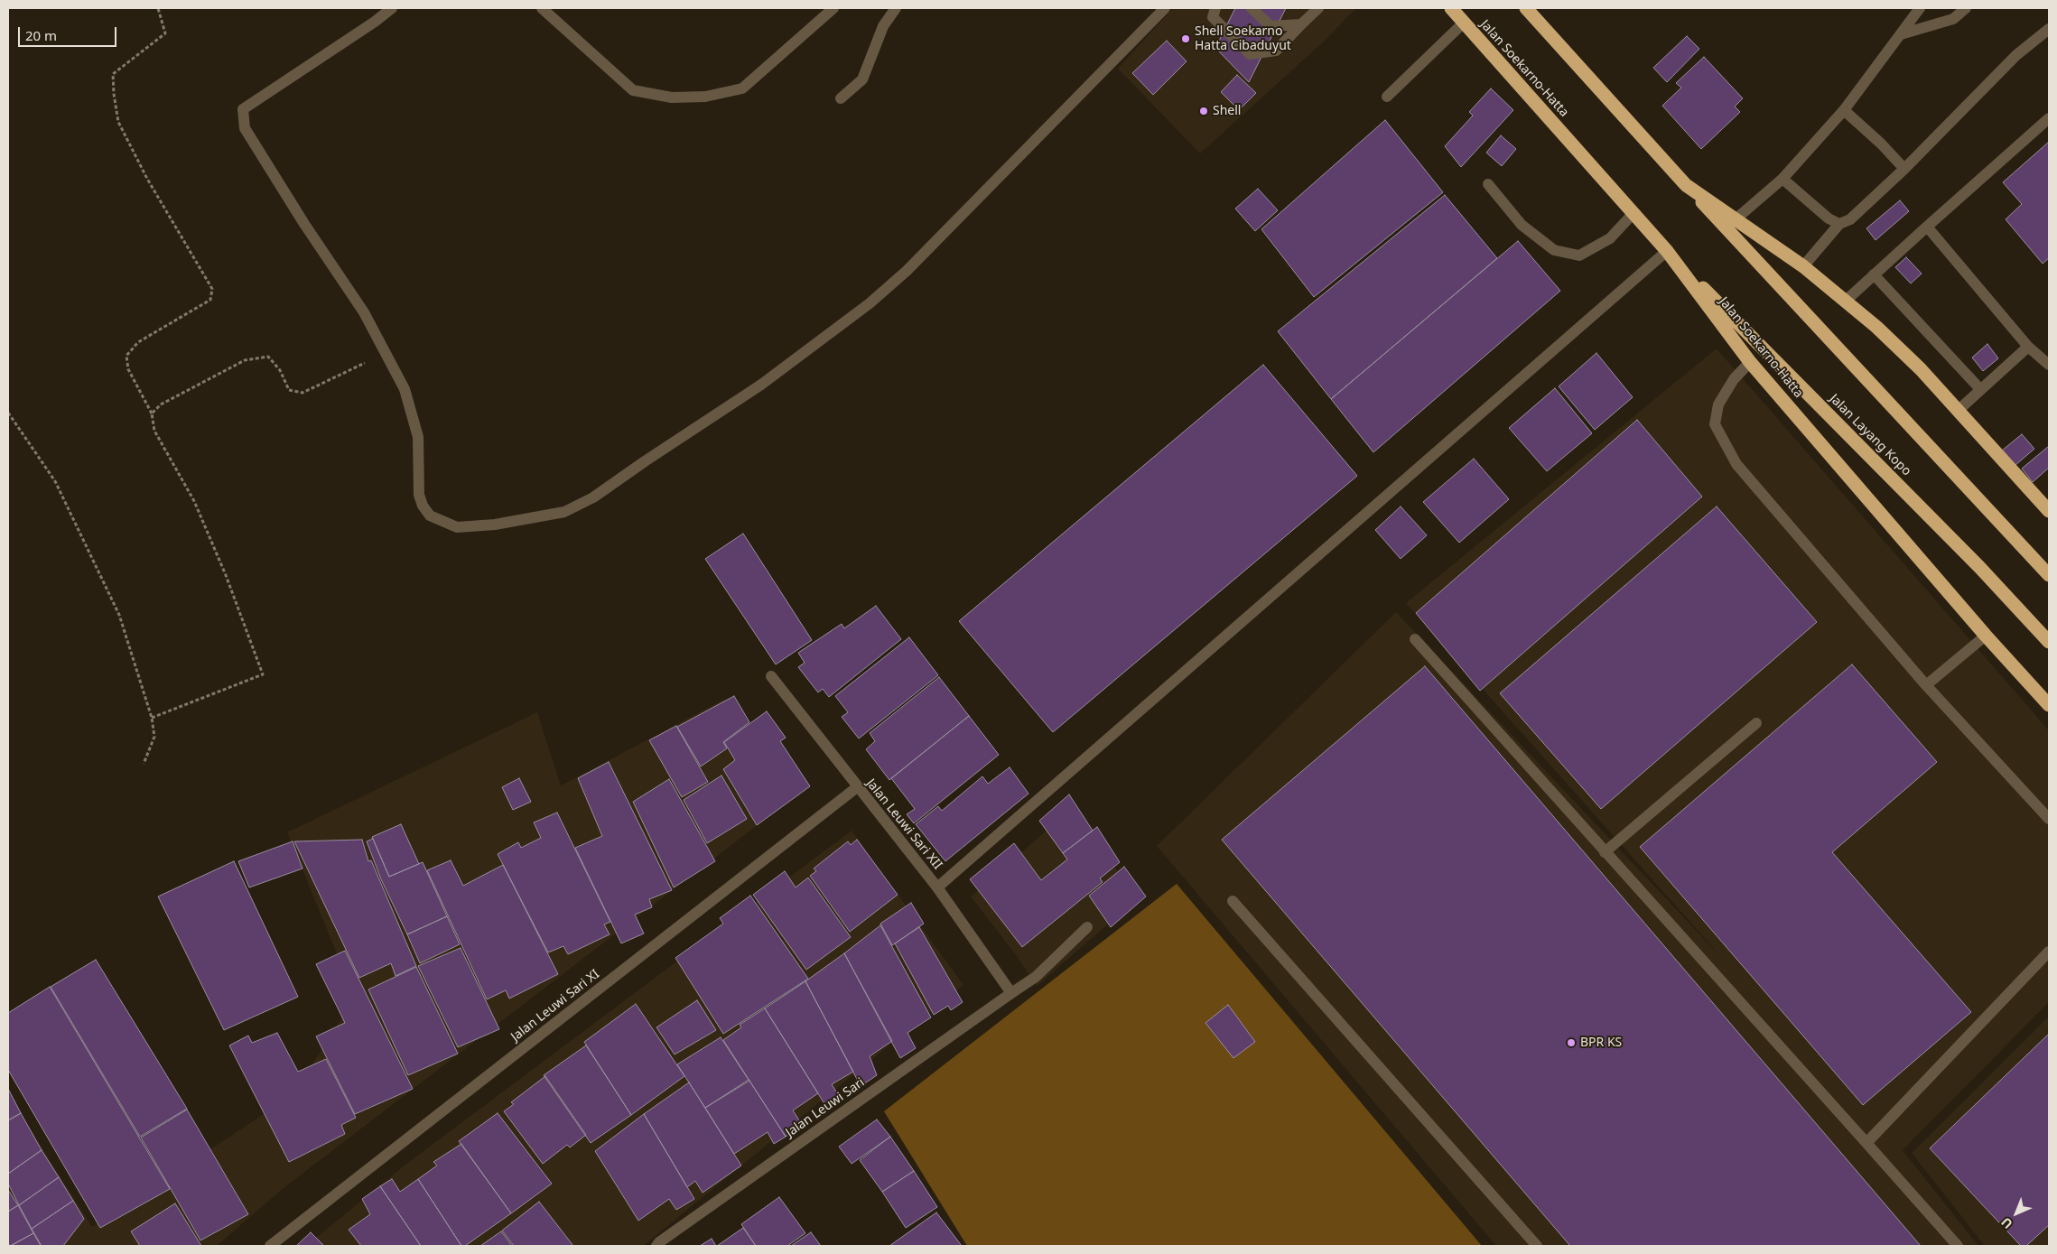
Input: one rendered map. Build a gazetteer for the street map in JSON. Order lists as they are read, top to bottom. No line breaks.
{"streets":{"highway":["Jalan Soekarno-Hatta","Jalan Layang Kopo"],"street":["Jalan Leuwi Sari XII","Jalan Leuwi Sari XI","Jalan Leuwi Sari"]},"crossings":[["Jalan Soekarno-Hatta","Jalan Layang Kopo"],["Jalan Leuwi Sari XII","Jalan Leuwi Sari XI"],["Jalan Leuwi Sari XII","Jalan Leuwi Sari"]],"places":["Shell Soekarno Hatta Cibaduyut","Shell","BPR KS"],"scale_bar":"20 m","north":"bottom left"}
